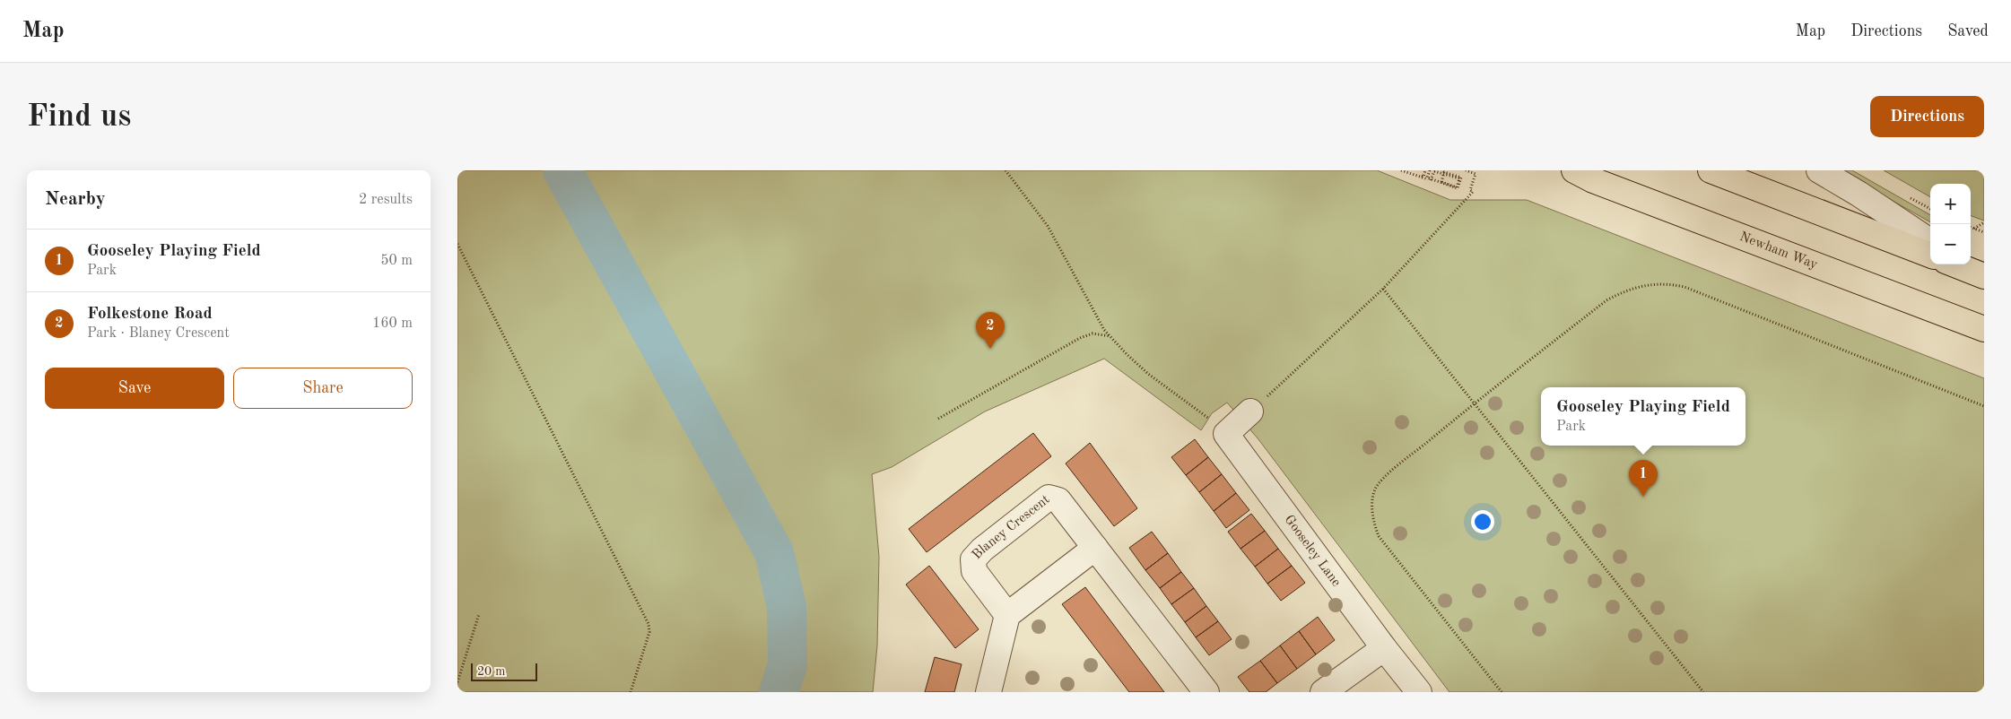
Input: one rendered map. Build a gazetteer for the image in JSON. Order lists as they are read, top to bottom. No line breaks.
{"streets":{"highway":["Newham Way"],"street":["Blaney Crescent","Gooseley Lane"]},"scale_bar":"20 m","page":{"header":"Map","nav":["Map","Directions","Saved"],"buttons":["Directions",["Save","Share"]],"title":"Find us","heading":["Nearby","2 results"],"map_buttons":["+","−"],"list":[{"mark":"1","name":"Gooseley Playing Field","note":"Park","value":"50 m"},{"mark":"2","name":"Folkestone Road","note":"Park · Blaney Crescent","value":"160 m"}],"pins":["2","1"],"popup":["Gooseley Playing Field","Park"],"scale":"20 m"}}
